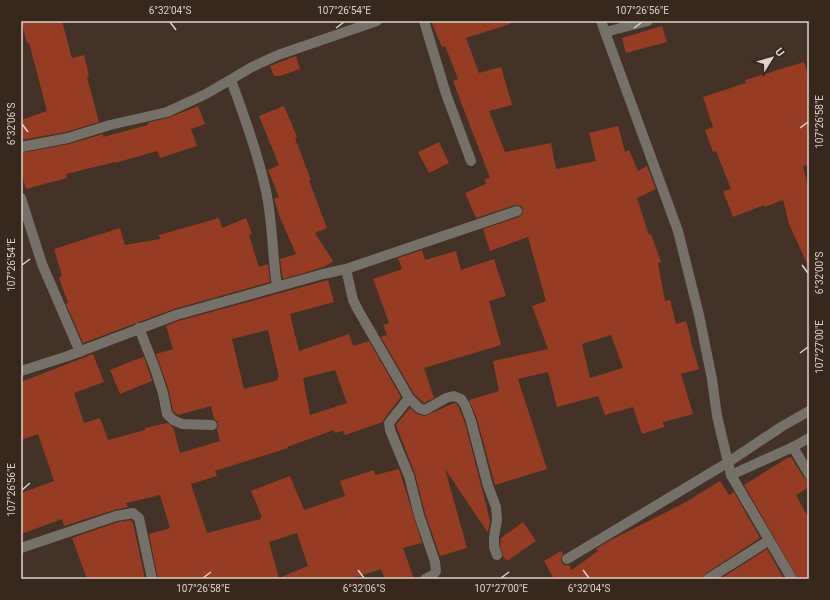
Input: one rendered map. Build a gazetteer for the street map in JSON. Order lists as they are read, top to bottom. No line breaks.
{"north":"top right","coordinates":["6°32'04\"S","107°26'54\"E","107°26'56\"E","107°26'58\"E","6°32'06\"S","6°32'00\"S","107°27'00\"E"]}
